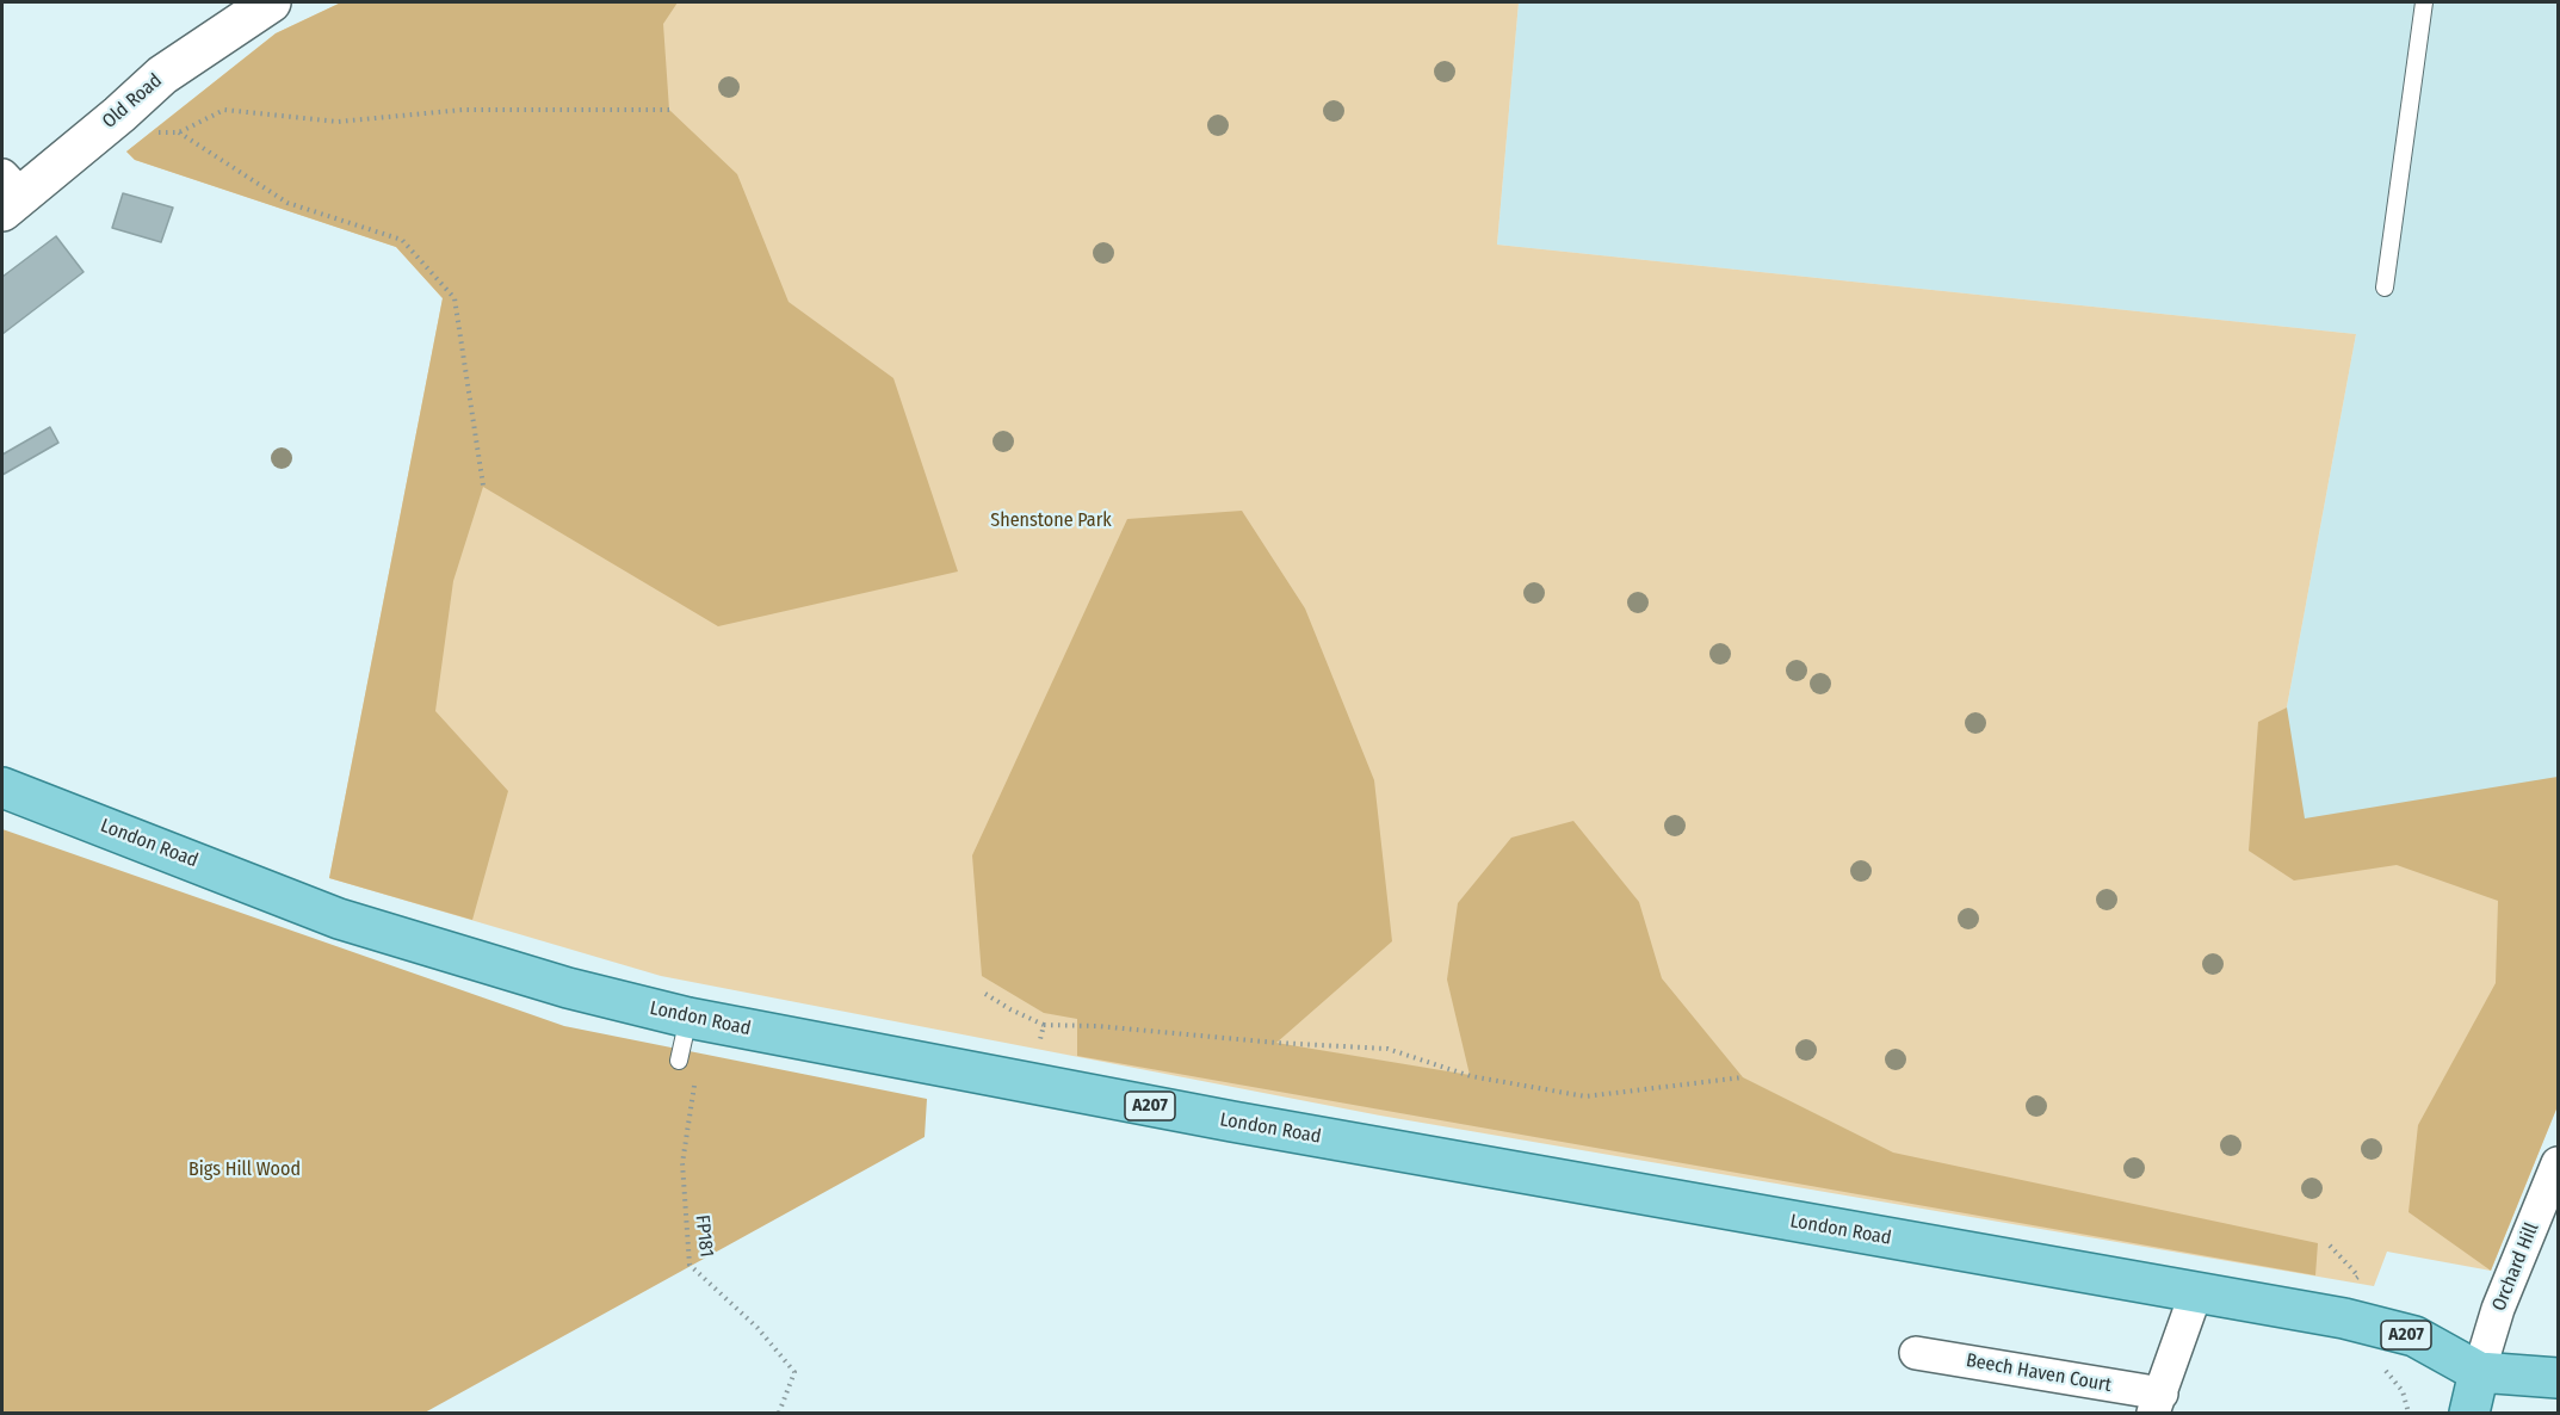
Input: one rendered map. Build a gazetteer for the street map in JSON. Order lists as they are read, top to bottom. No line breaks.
{"streets":{"main road":["London Road","A207"],"street":["Old Road","Orchard Hill","Beech Haven Court"],"path":["FP181"]},"crossings":[["London Road","FP181"],["London Road","Orchard Hill"],["London Road","Beech Haven Court"]],"parks":["Shenstone Park","Bigs Hill Wood"]}
